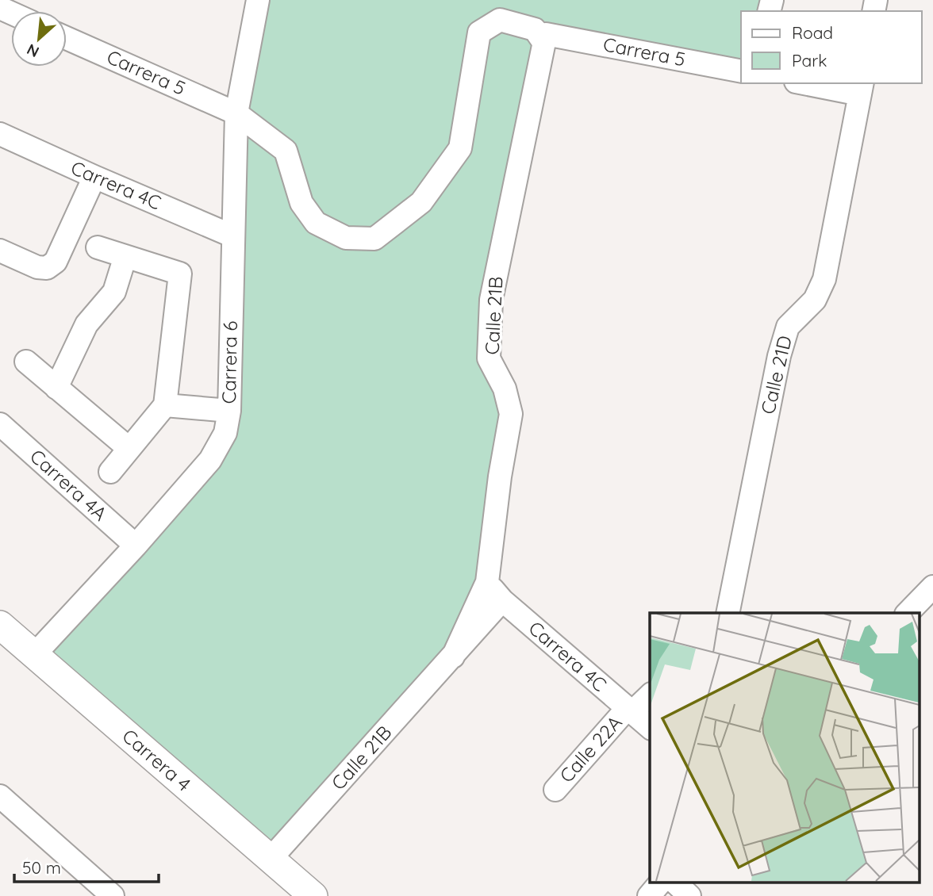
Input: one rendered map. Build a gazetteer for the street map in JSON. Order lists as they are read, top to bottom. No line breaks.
{"streets":{"main road":["Carrera 4"],"street":["Carrera 5","Carrera 4C","Calle 21B","Carrera 6","Calle 21D","Carrera 4A","Calle 22A"]},"crossings":[["Carrera 5","Calle 21B"],["Carrera 5","Carrera 6"],["Carrera 4C","Calle 21B"],["Carrera 4C","Carrera 6"],["Carrera 4C","Calle 22A"],["Calle 21B","Carrera 4"],["Carrera 6","Carrera 4A"],["Carrera 6","Carrera 4"]],"legend":["Road","Park"],"scale_bar":"50 m","north":"bottom left"}
